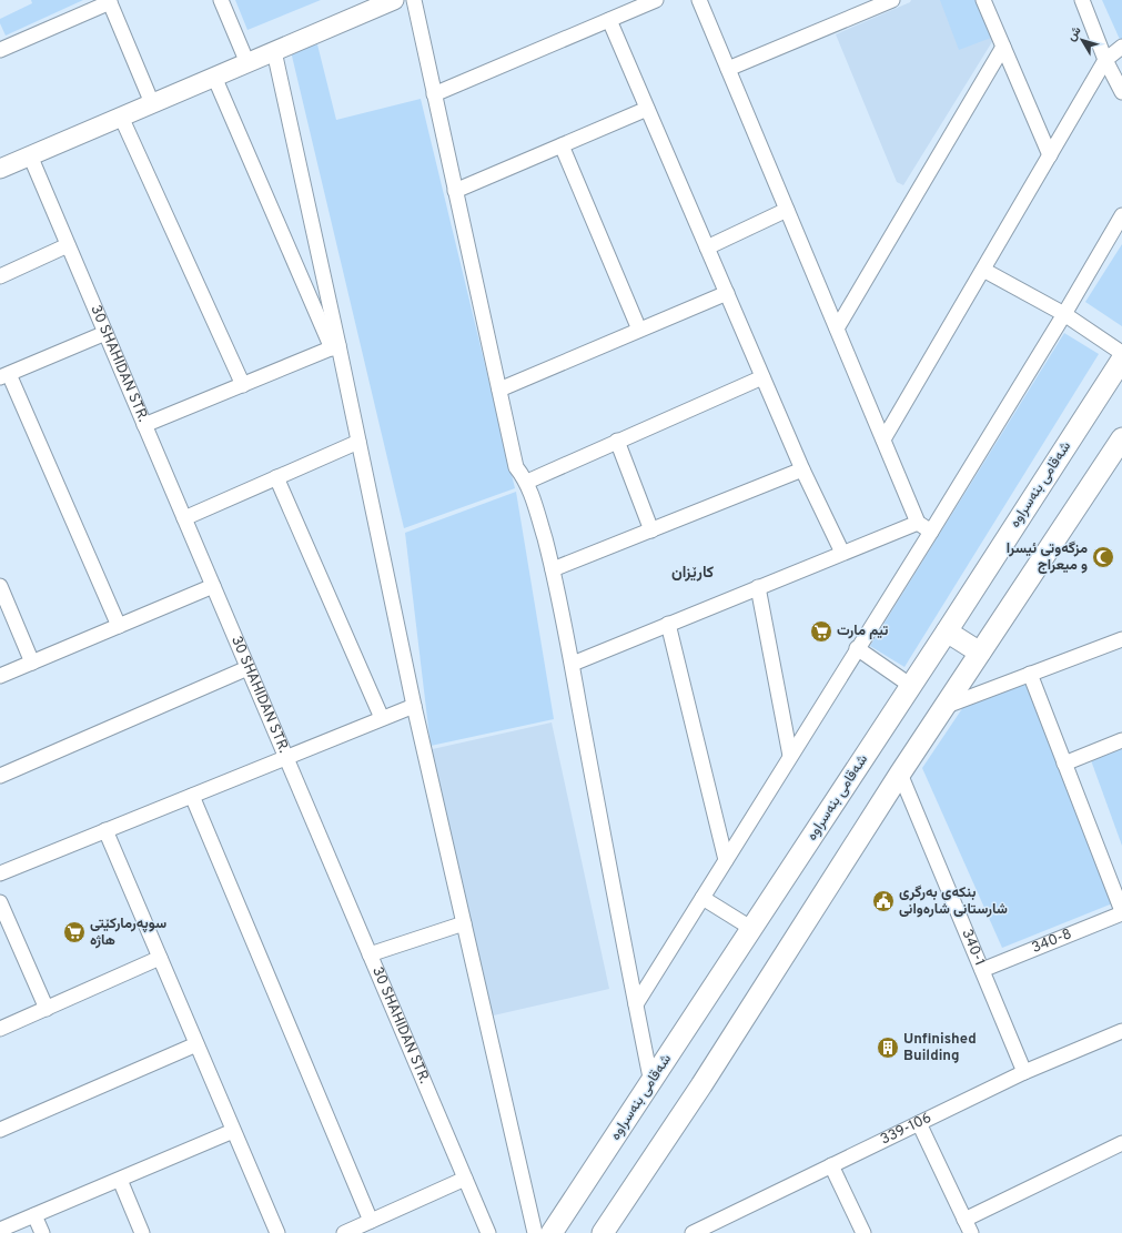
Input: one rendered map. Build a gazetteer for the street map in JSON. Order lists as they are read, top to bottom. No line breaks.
{"streets":{"main road":["شەقامی بنەسراوە"],"street":["30 SHAHIDAN STR.","340-8","340-1","339-106"]},"crossings":[["340-8","340-1"],["340-1","339-106"]],"districts":["کارێزان"],"places":{"mosque":["مزگەوتی ئیسرا و میعراج"],"supermarket":["تيم مارت","سوپەرمارکێتی هاژە"],"public building":["بنكەی بەرگری شارستانی شارەوانی"],"building":["Unfinished Building"]},"north":"top left"}
